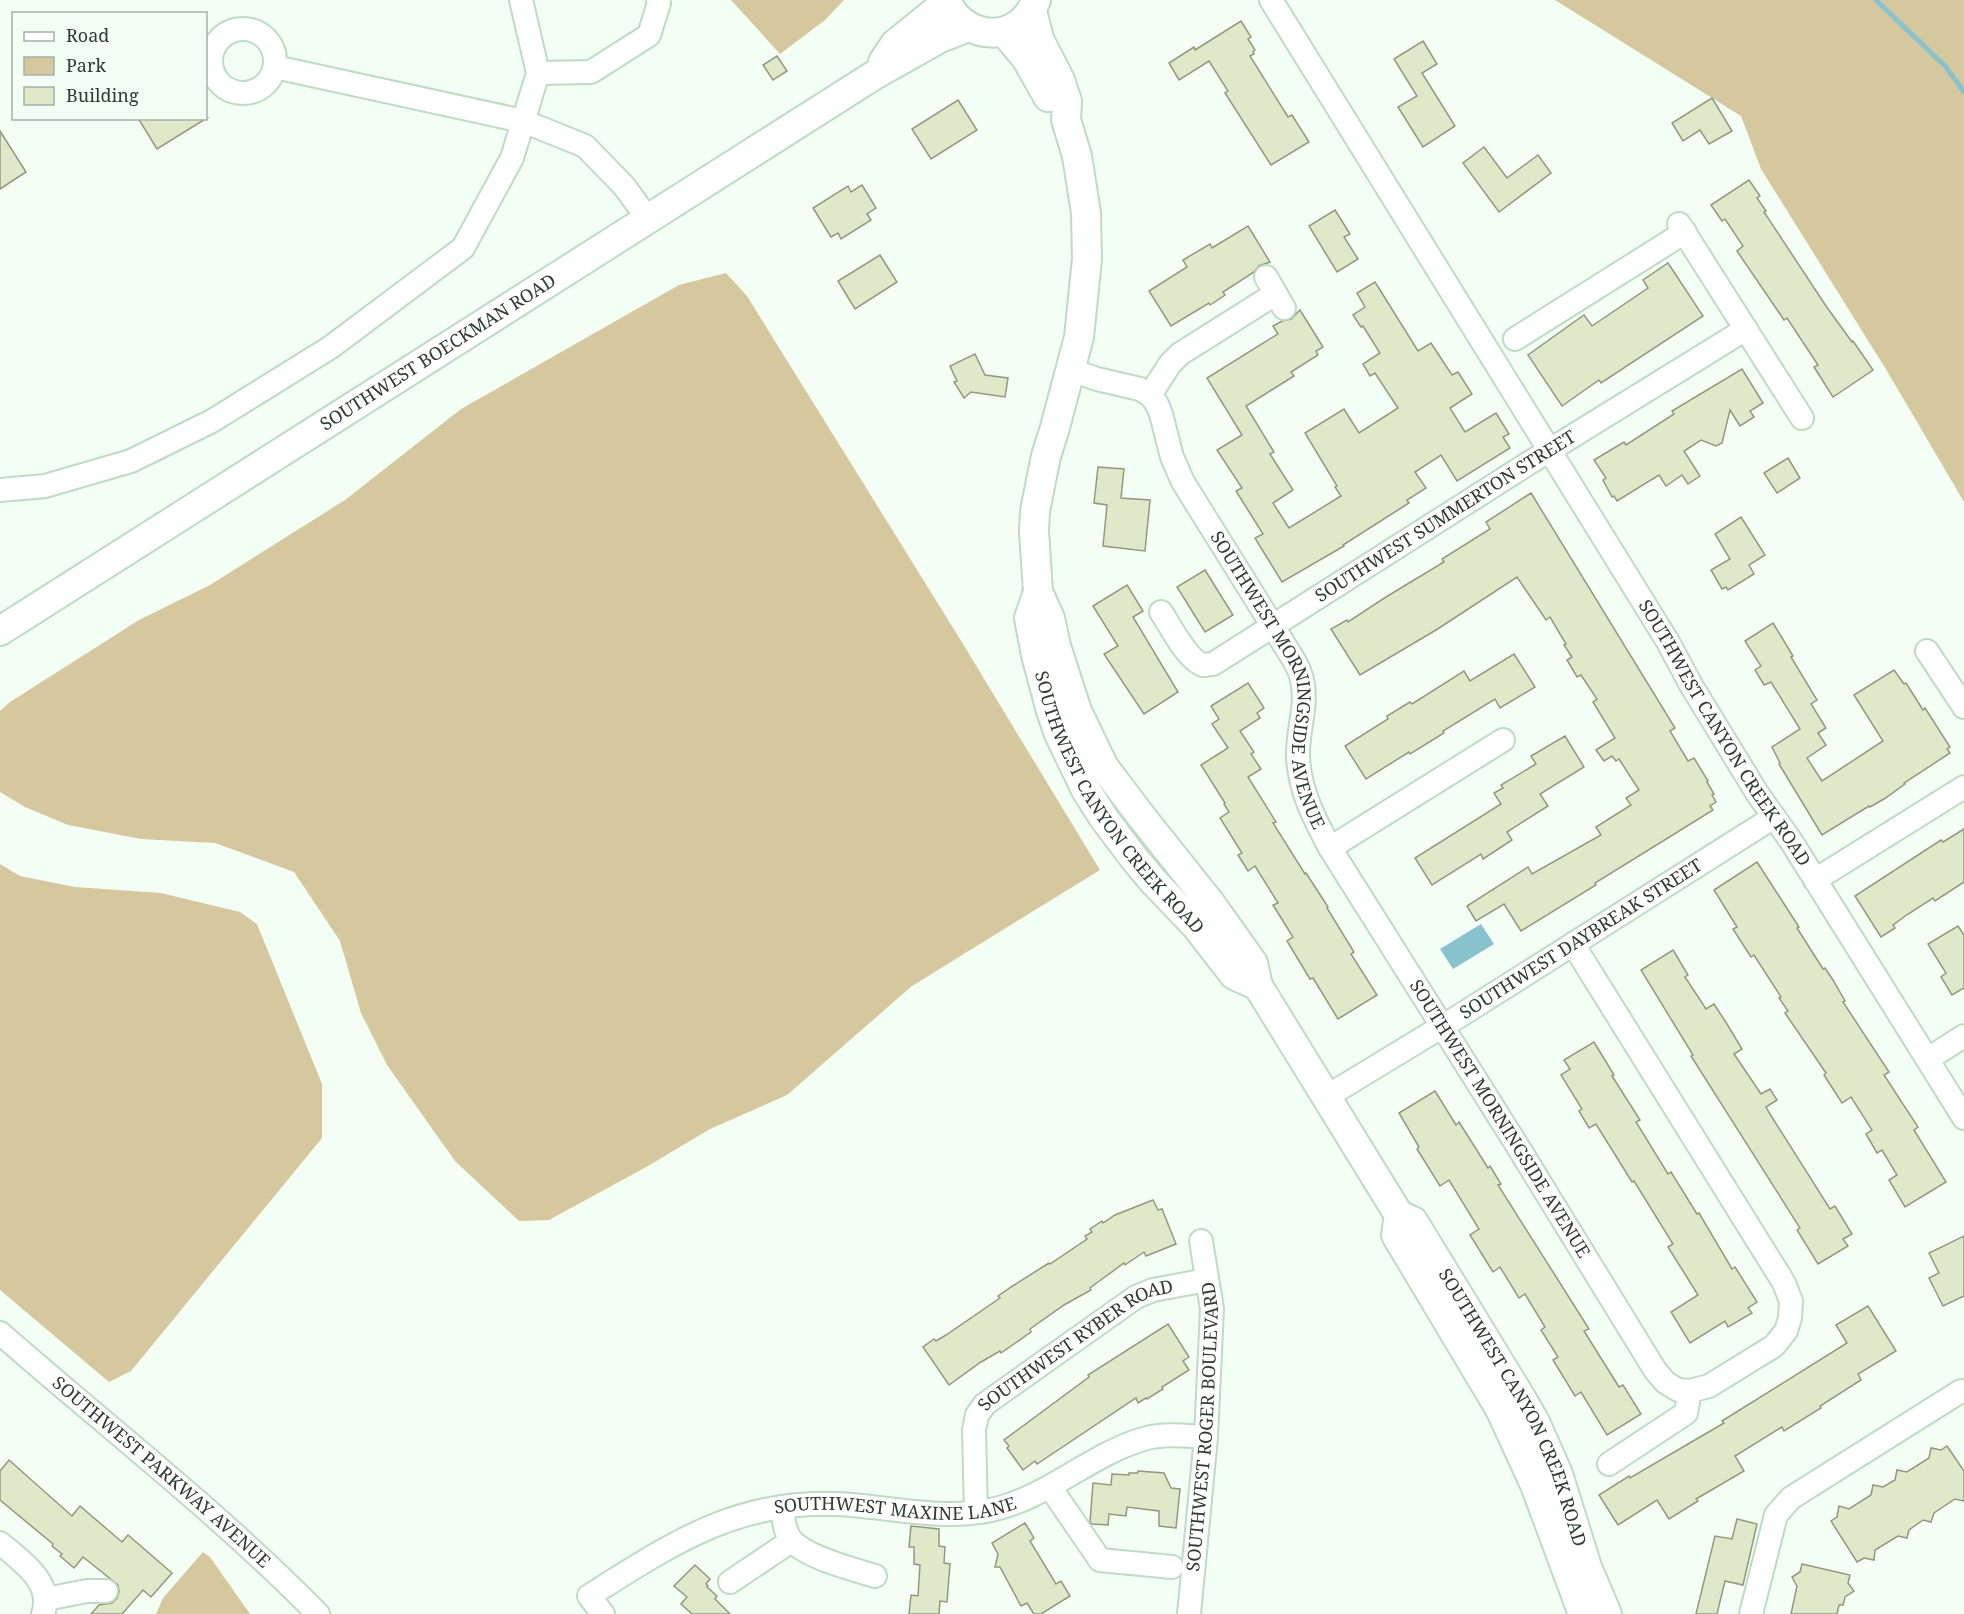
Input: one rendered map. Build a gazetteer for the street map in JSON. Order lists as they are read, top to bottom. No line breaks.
{"streets":{"main road":["SOUTHWEST BOECKMAN ROAD","SOUTHWEST CANYON CREEK ROAD"],"street":["SOUTHWEST SUMMERTON STREET","SOUTHWEST MORNINGSIDE AVENUE","SOUTHWEST DAYBREAK STREET","SOUTHWEST RYBER ROAD","SOUTHWEST ROGER BOULEVARD","SOUTHWEST PARKWAY AVENUE","SOUTHWEST MAXINE LANE"]},"crossings":[["SOUTHWEST SUMMERTON STREET","SOUTHWEST MORNINGSIDE AVENUE"],["SOUTHWEST SUMMERTON STREET","SOUTHWEST CANYON CREEK ROAD"],["SOUTHWEST MORNINGSIDE AVENUE","SOUTHWEST DAYBREAK STREET"],["SOUTHWEST CANYON CREEK ROAD","SOUTHWEST DAYBREAK STREET"],["SOUTHWEST RYBER ROAD","SOUTHWEST ROGER BOULEVARD"],["SOUTHWEST RYBER ROAD","SOUTHWEST MAXINE LANE"],["SOUTHWEST ROGER BOULEVARD","SOUTHWEST MAXINE LANE"]],"legend":["Road","Park","Building"]}
